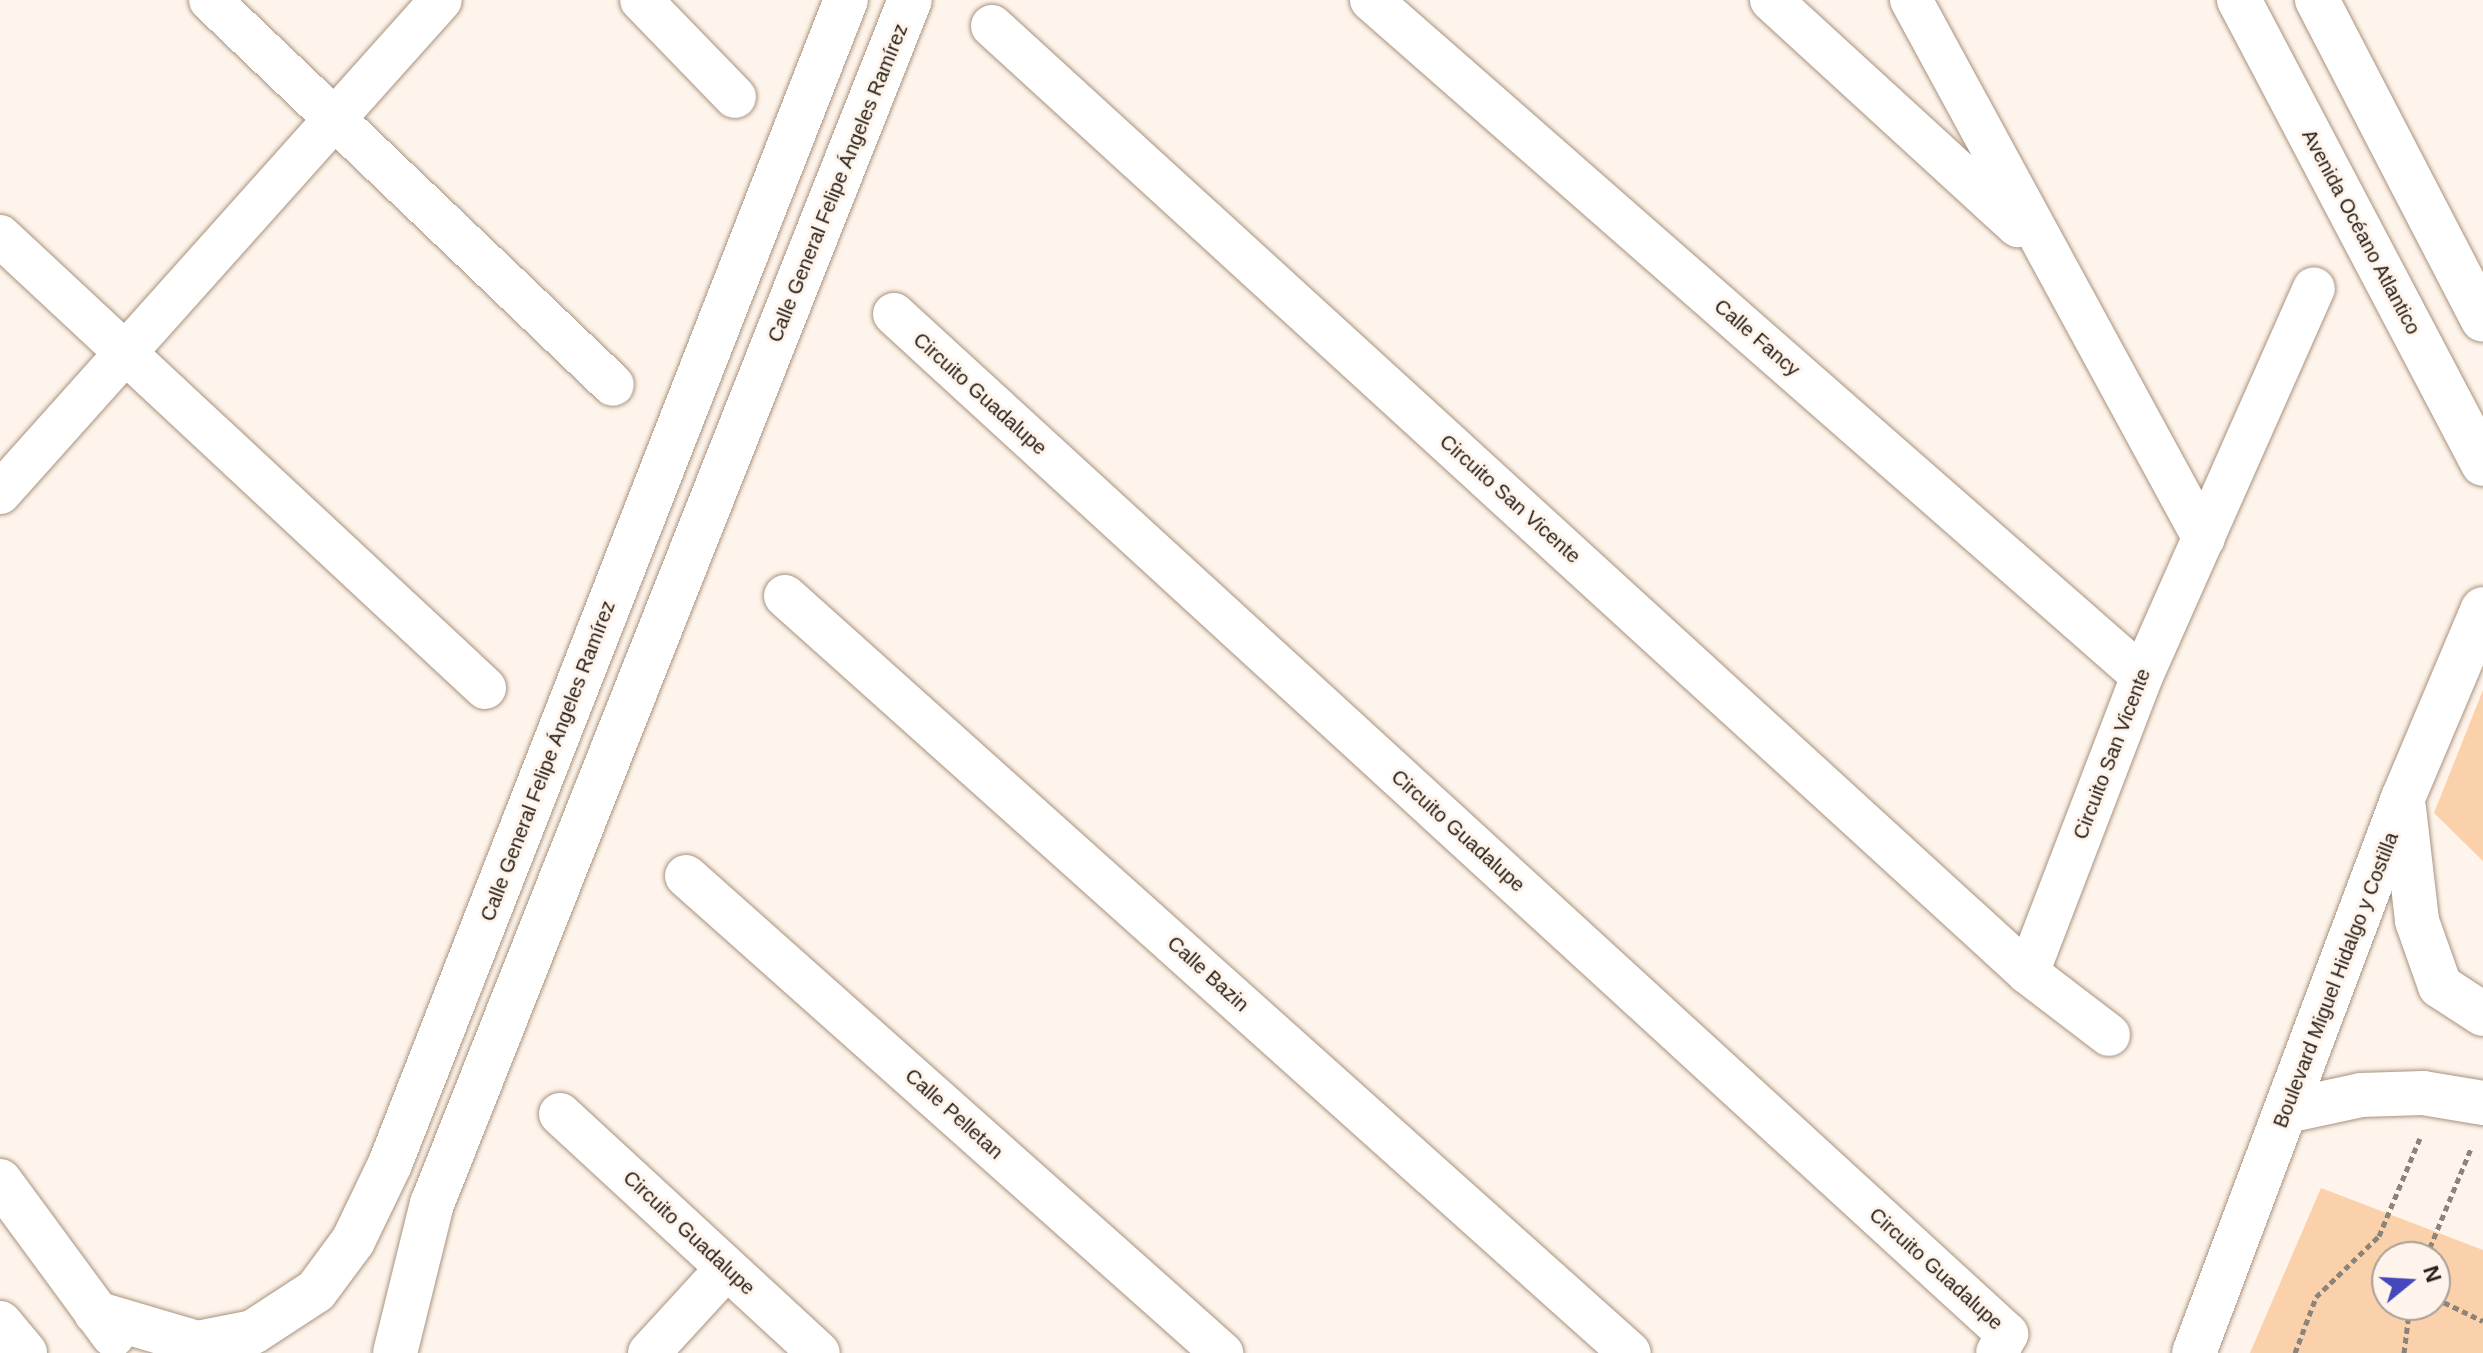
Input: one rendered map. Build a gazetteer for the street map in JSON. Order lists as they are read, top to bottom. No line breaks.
{"streets":{"street":["Calle General Felipe Ángeles Ramírez","Avenida Océano Atlantico","Calle Fancy","Circuito Guadalupe","Circuito San Vicente","Calle Bazin","Boulevard Miguel Hidalgo y Costilla","Calle Pelletan"]},"crossings":[["Calle Fancy","Circuito San Vicente"]],"north":"right"}
